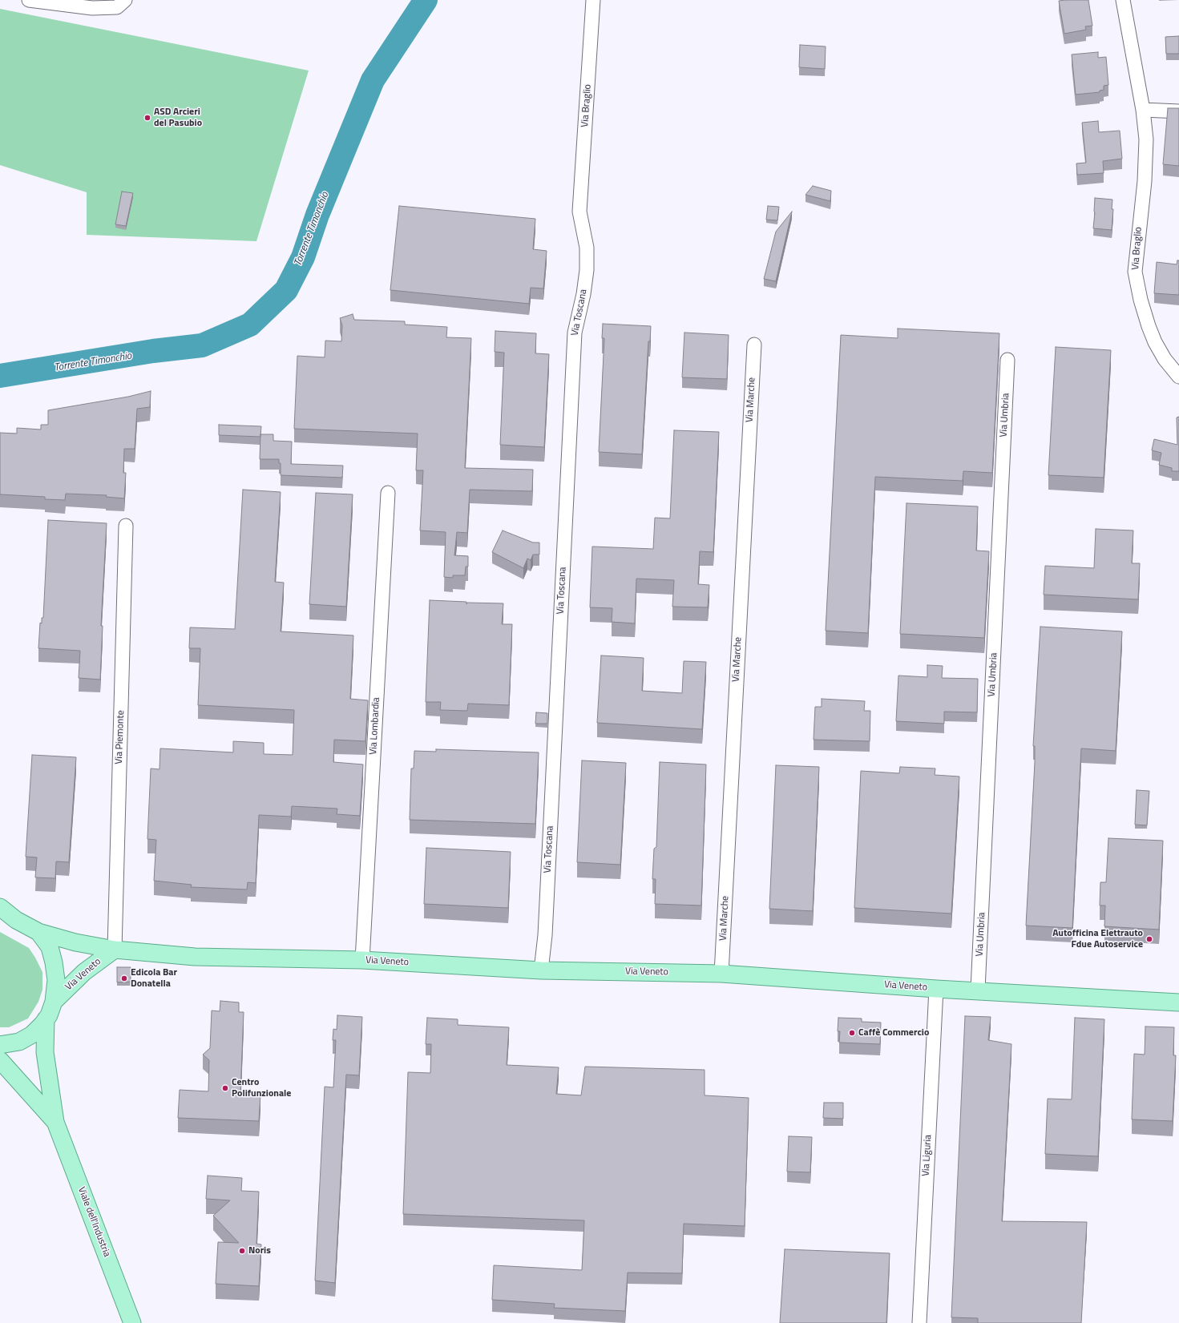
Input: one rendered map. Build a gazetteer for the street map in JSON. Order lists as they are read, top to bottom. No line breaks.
{"streets":{"main road":["Via Veneto","Viale dell'Industria"],"street":["Via Braglio","Via Toscana","Via Marche","Via Umbria","Via Lombardia","Via Piemonte","Via Liguria"]},"crossings":[["Via Braglio","Via Toscana"],["Via Toscana","Via Veneto"],["Via Marche","Via Veneto"],["Via Umbria","Via Veneto"],["Via Lombardia","Via Veneto"],["Via Piemonte","Via Veneto"],["Via Veneto","Via Liguria"],["Via Veneto","Viale dell'Industria"]],"water":["Torrente Timonchio"],"places":["ASD Arcieri del Pasubio","Autofficina Elettrauto Fdue Autoservice","Edicola Bar Donatella","Caffè Commercio","Centro Polifunzionale","Noris"]}
